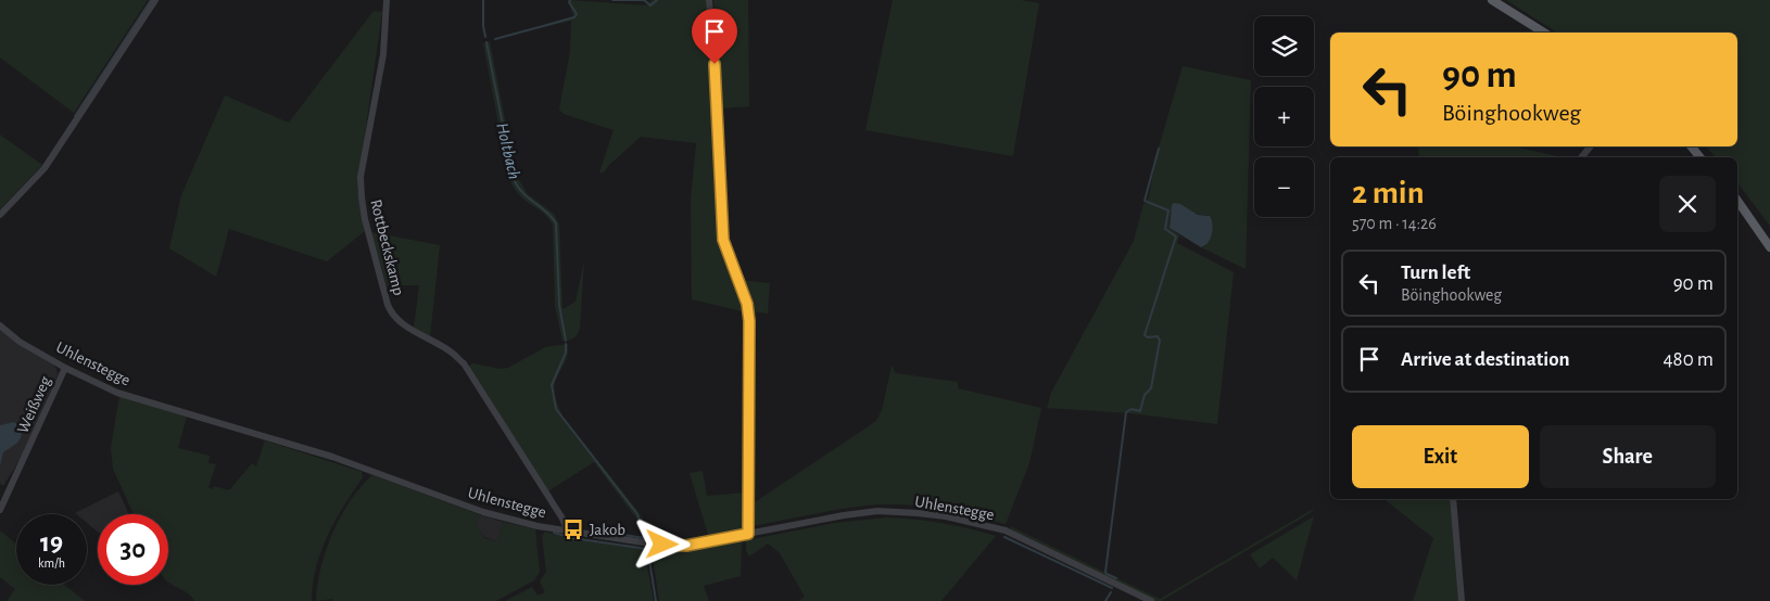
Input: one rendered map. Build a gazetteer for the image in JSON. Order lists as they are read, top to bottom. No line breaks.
{"streets":{"street":["Rottbeckskamp","Uhlenstegge","Weißweg"]},"crossings":[["Rottbeckskamp","Uhlenstegge"],["Uhlenstegge","Weißweg"]],"water":["Holtbach"],"places":{"bus stop":["Jakob"]},"page":{"map_buttons":["+","−"],"turn":["90 m","Böinghookweg"],"heading":["2 min","570 m · 14:26"],"list":[{"name":"Turn left","note":"Böinghookweg","value":"90 m"},{"name":"Arrive at destination","value":"480 m"}],"buttons":["Exit","Share"],"speed":"19 km/h","limit":"30"}}
